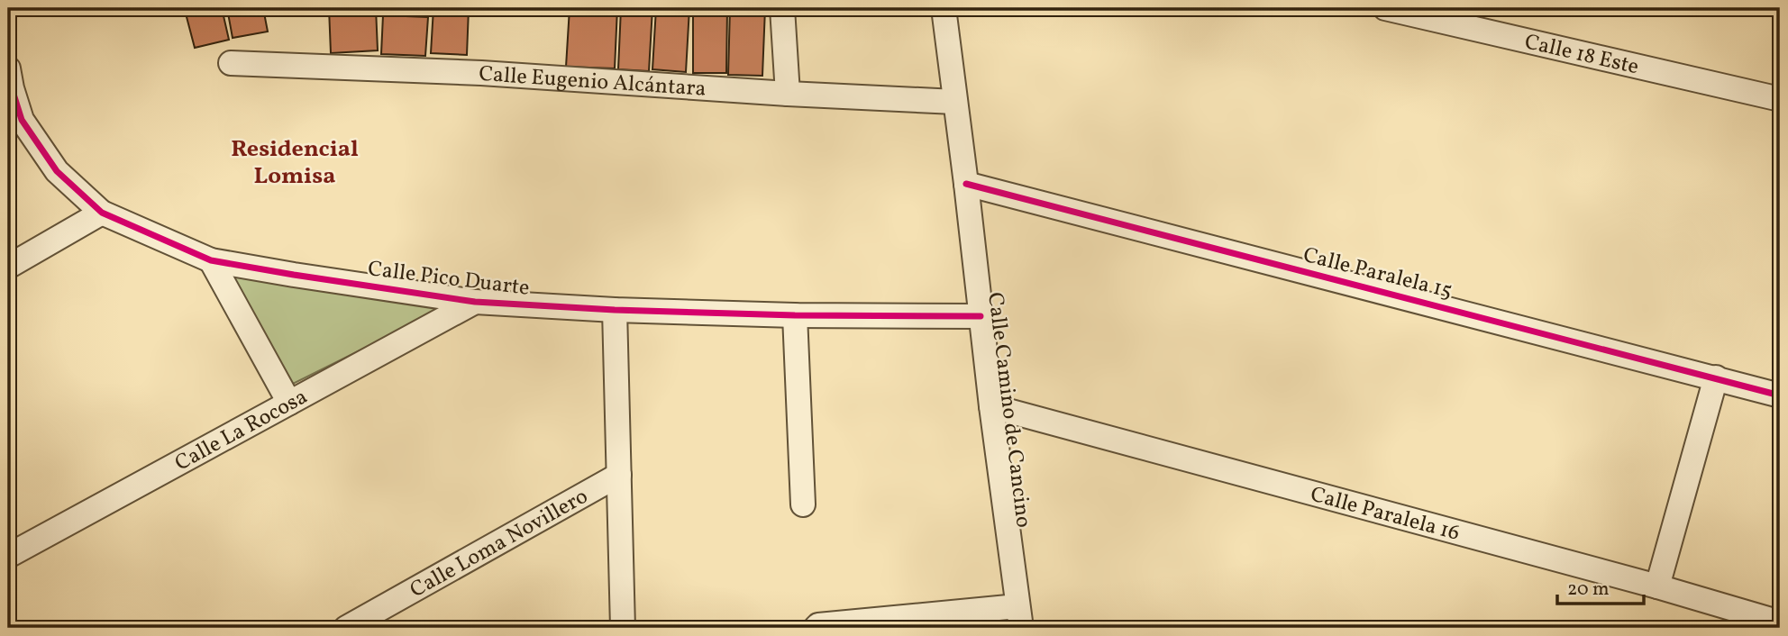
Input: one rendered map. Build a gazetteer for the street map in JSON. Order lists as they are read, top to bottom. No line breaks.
{"streets":{"street":["Calle 18 Este","Calle Eugenio Alcántara","Calle Paralela 15","Calle Pico Duarte","Calle Camino de Cancino","Calle La Rocosa","Calle Paralela 16","Calle Loma Novillero"]},"crossings":[["Calle Eugenio Alcántara","Calle Camino de Cancino"],["Calle Paralela 15","Calle Camino de Cancino"],["Calle Pico Duarte","Calle Camino de Cancino"],["Calle Pico Duarte","Calle La Rocosa"],["Calle Camino de Cancino","Calle Paralela 16"]],"districts":["Residencial Lomisa"],"scale_bar":"20 m"}
